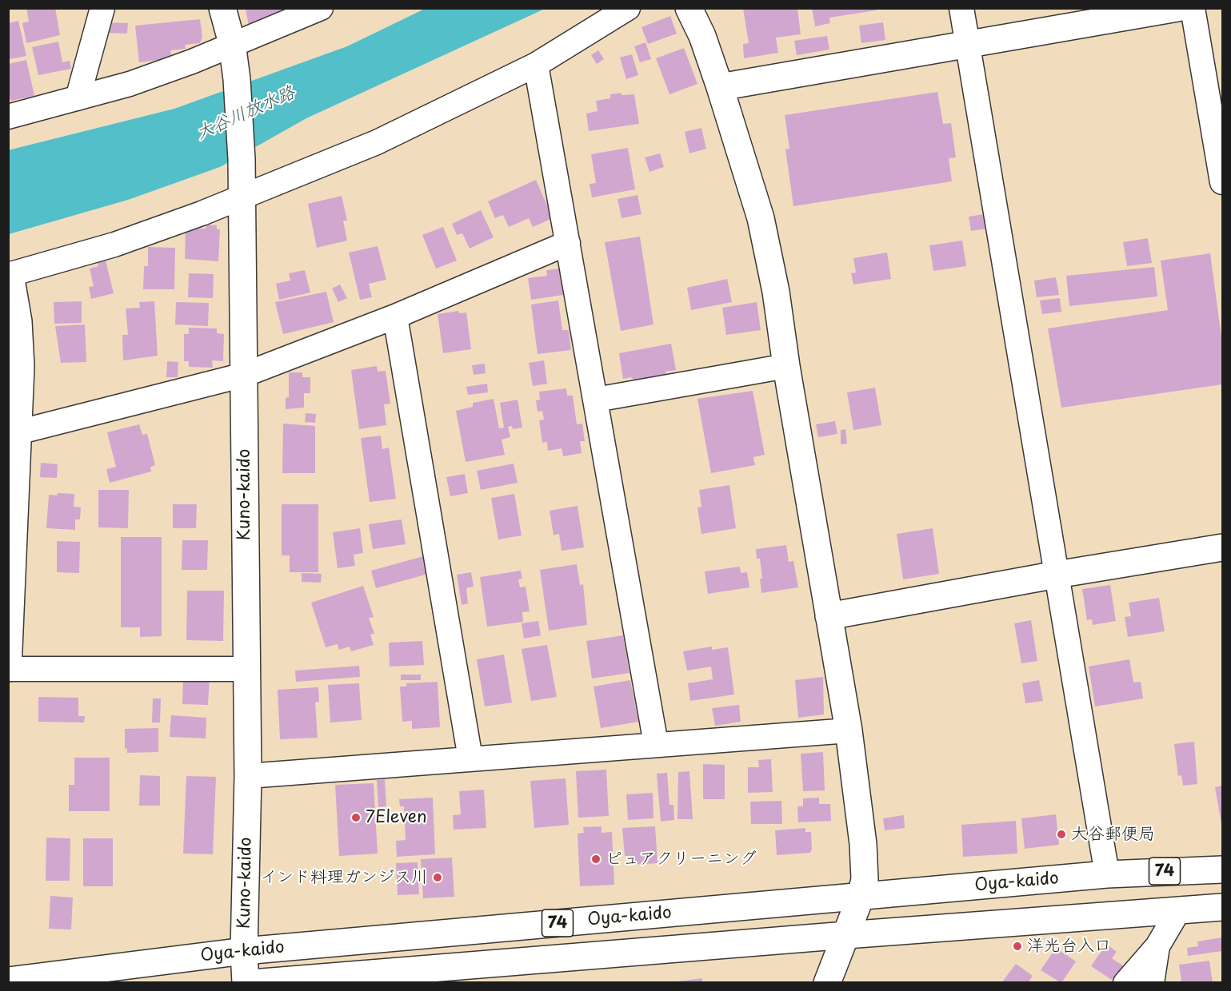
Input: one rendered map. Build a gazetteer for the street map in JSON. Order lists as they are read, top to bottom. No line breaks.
{"streets":{"street":["Kuno-kaido","74","Oya-kaido"]},"crossings":[["Kuno-kaido","Oya-kaido"]],"water":["大谷川放水路"],"places":["7Eleven","大谷郵便局","ピュアクリーニング","インド料理ガンジス川","洋光台入口"]}
